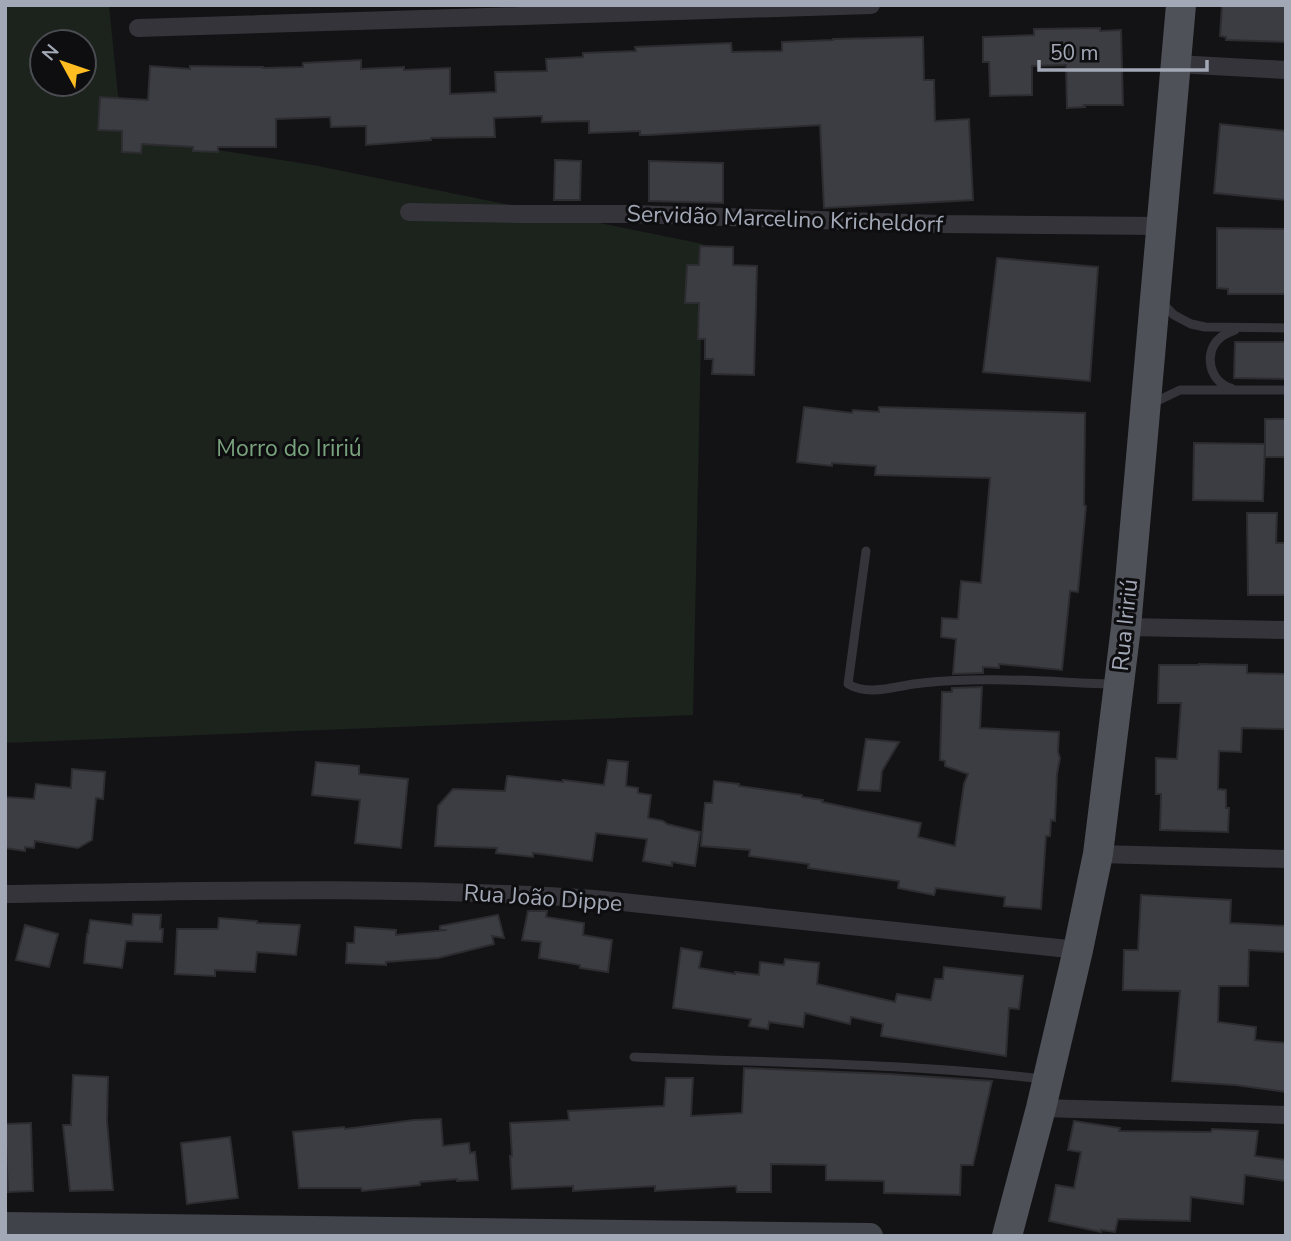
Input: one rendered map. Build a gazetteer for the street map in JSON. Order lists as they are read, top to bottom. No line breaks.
{"streets":{"main road":["Rua Iririú"],"street":["Servidão Marcelino Kricheldorf","Rua João Dippe"]},"crossings":[["Servidão Marcelino Kricheldorf","Rua Iririú"],["Rua Iririú","Rua João Dippe"]],"parks":["Morro do Iririú"],"scale_bar":"50 m","north":"top left"}
